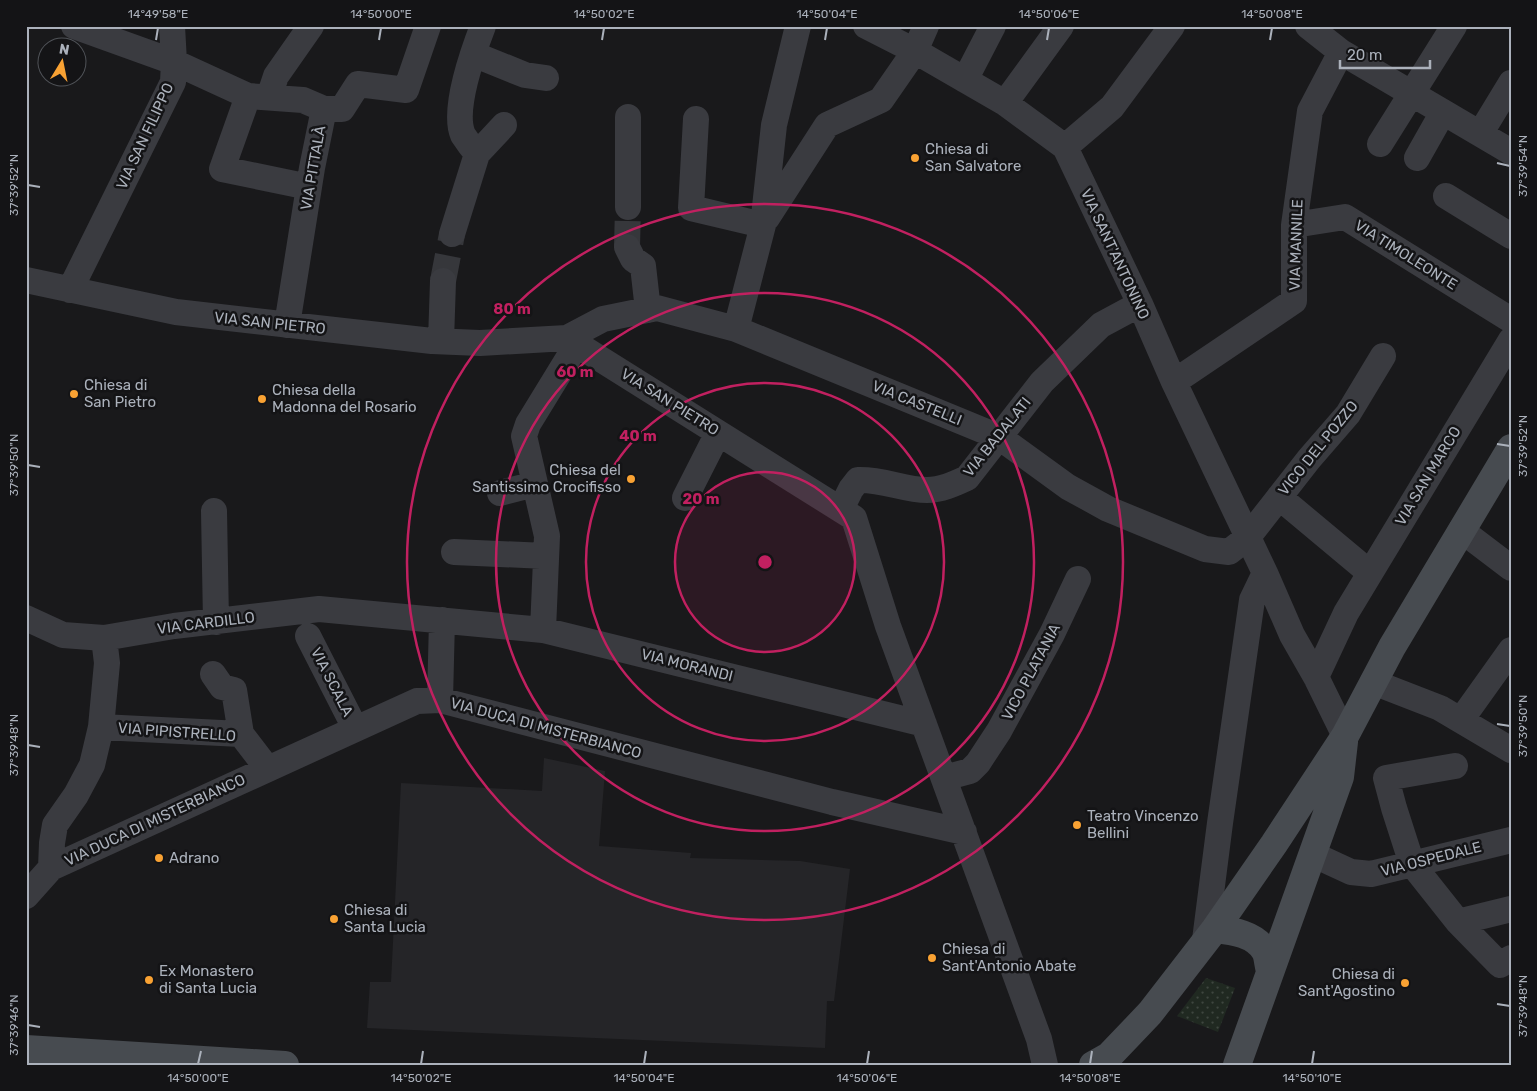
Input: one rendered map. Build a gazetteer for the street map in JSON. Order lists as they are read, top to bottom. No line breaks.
{"streets":{"street":["VIA SAN FILIPPO","VIA PITTALÀ","VIA MANNILE","VIA SANT'ANTONINO","VIA TIMOLEONTE","VIA SAN PIETRO","VIA CASTELLI","VIA BADALATI","VICO DEL POZZO","VIA SAN MARCO","VIA CARDILLO","VIA MORANDI","VICO PLATANIA","VIA SCALA","VIA DUCA DI MISTERBIANCO","VIA PIPISTRELLO","VIA OSPEDALE"]},"crossings":[["VIA SAN FILIPPO","VIA PITTALÀ"],["VIA SAN FILIPPO","VIA SAN PIETRO"],["VIA PITTALÀ","VIA SAN PIETRO"],["VIA MANNILE","VIA SANT'ANTONINO"],["VIA MANNILE","VIA TIMOLEONTE"],["VIA SANT'ANTONINO","VIA CASTELLI"],["VIA SANT'ANTONINO","VIA BADALATI"],["VIA SANT'ANTONINO","VICO DEL POZZO"],["VIA SANT'ANTONINO","VIA SAN MARCO"],["VIA SAN PIETRO","VIA CASTELLI"],["VIA SAN PIETRO","VIA BADALATI"],["VIA SAN PIETRO","VIA MORANDI"],["VIA SAN PIETRO","VICO PLATANIA"],["VIA SAN PIETRO","VIA DUCA DI MISTERBIANCO"],["VIA CASTELLI","VIA BADALATI"],["VIA CASTELLI","VICO DEL POZZO"],["VIA CARDILLO","VIA MORANDI"],["VIA SCALA","VIA DUCA DI MISTERBIANCO"],["VIA DUCA DI MISTERBIANCO","VIA PIPISTRELLO"]],"places":["Chiesa di San Salvatore","Chiesa di San Pietro","Chiesa della Madonna del Rosario","Chiesa del Santissimo Crocifisso","Teatro Vincenzo Bellini","Adrano","Chiesa di Santa Lucia","Chiesa di Sant'Antonio Abate","Ex Monastero di Santa Lucia","Chiesa di Sant'Agostino"],"scale_bar":"20 m","north":"top","coordinates":["14°49'58\"E","14°50'00\"E","14°50'02\"E","14°50'04\"E","14°50'06\"E","14°50'08\"E","37°39'54\"N","37°39'52\"N","37°39'50\"N","37°39'48\"N","37°39'46\"N","14°50'10\"E"],"rings":["80 m","60 m","40 m","20 m"]}
